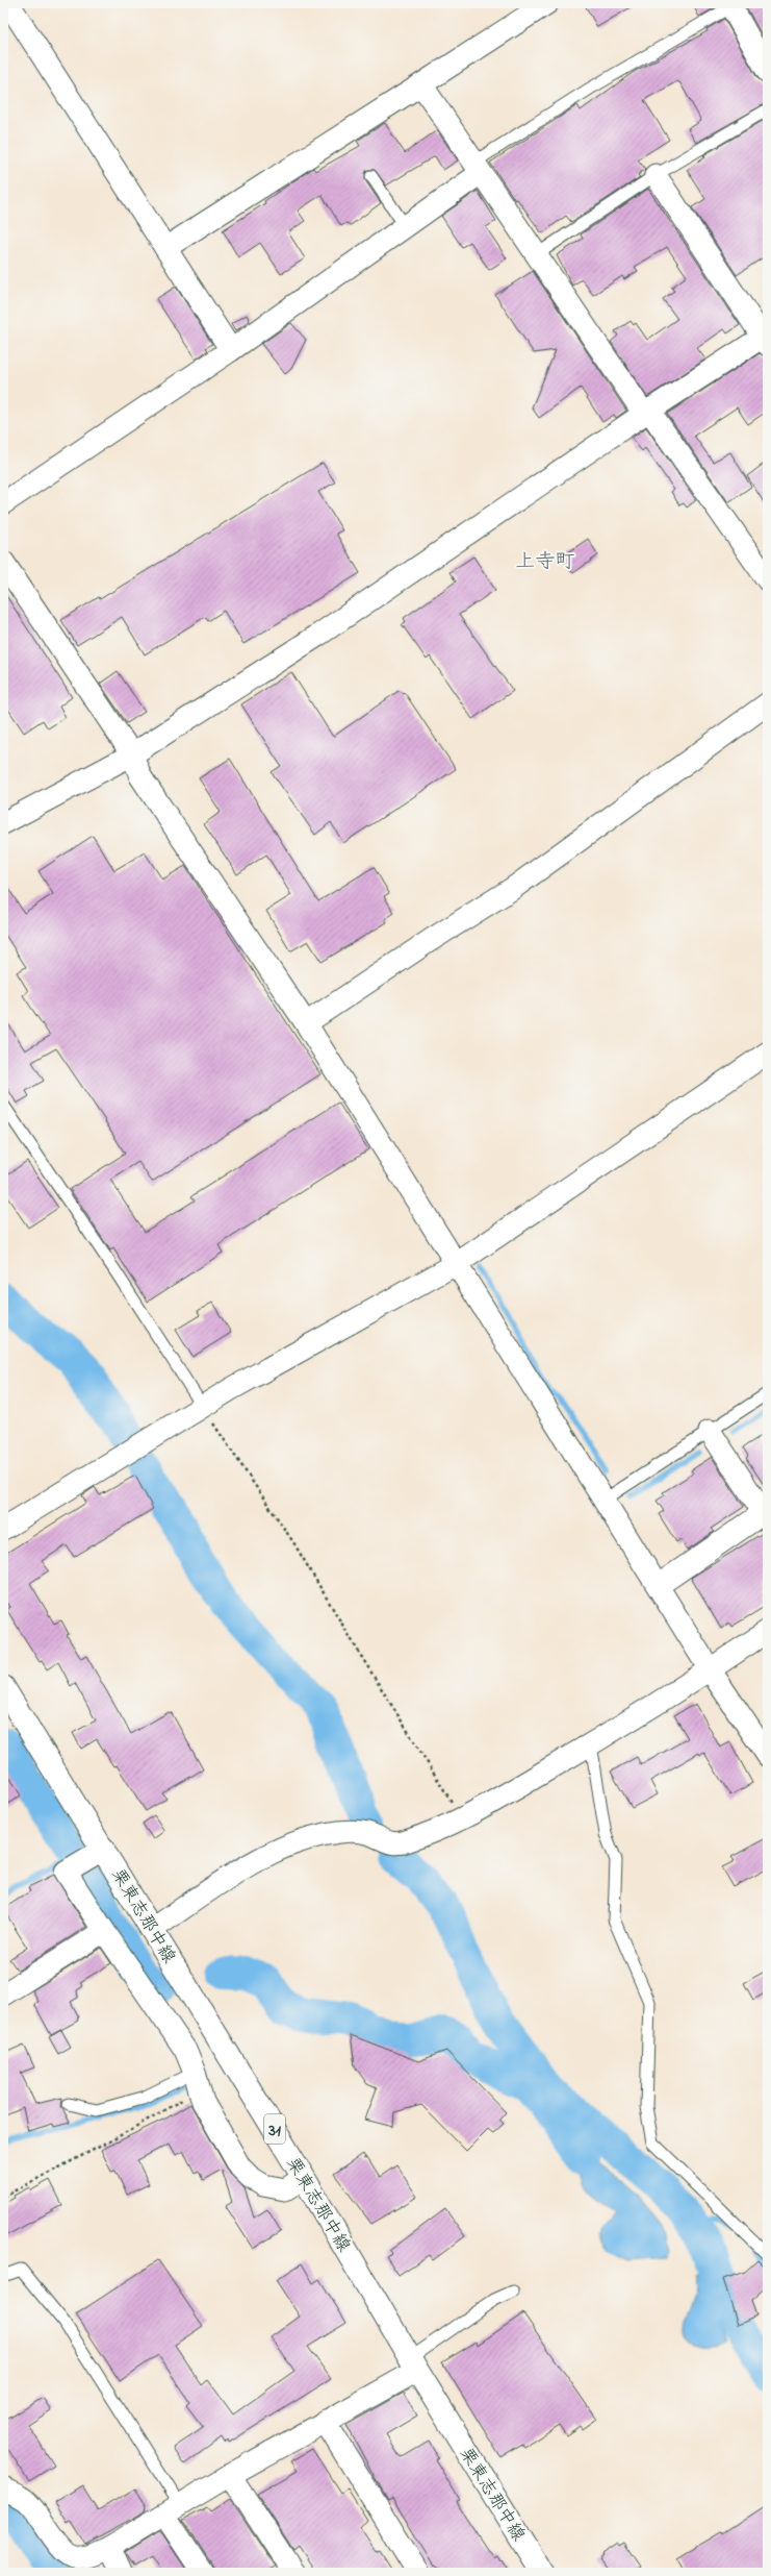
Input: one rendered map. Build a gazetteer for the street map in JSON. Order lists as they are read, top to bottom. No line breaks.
{"streets":{"main road":["栗東志那中線","31"]},"districts":["上寺町"]}
